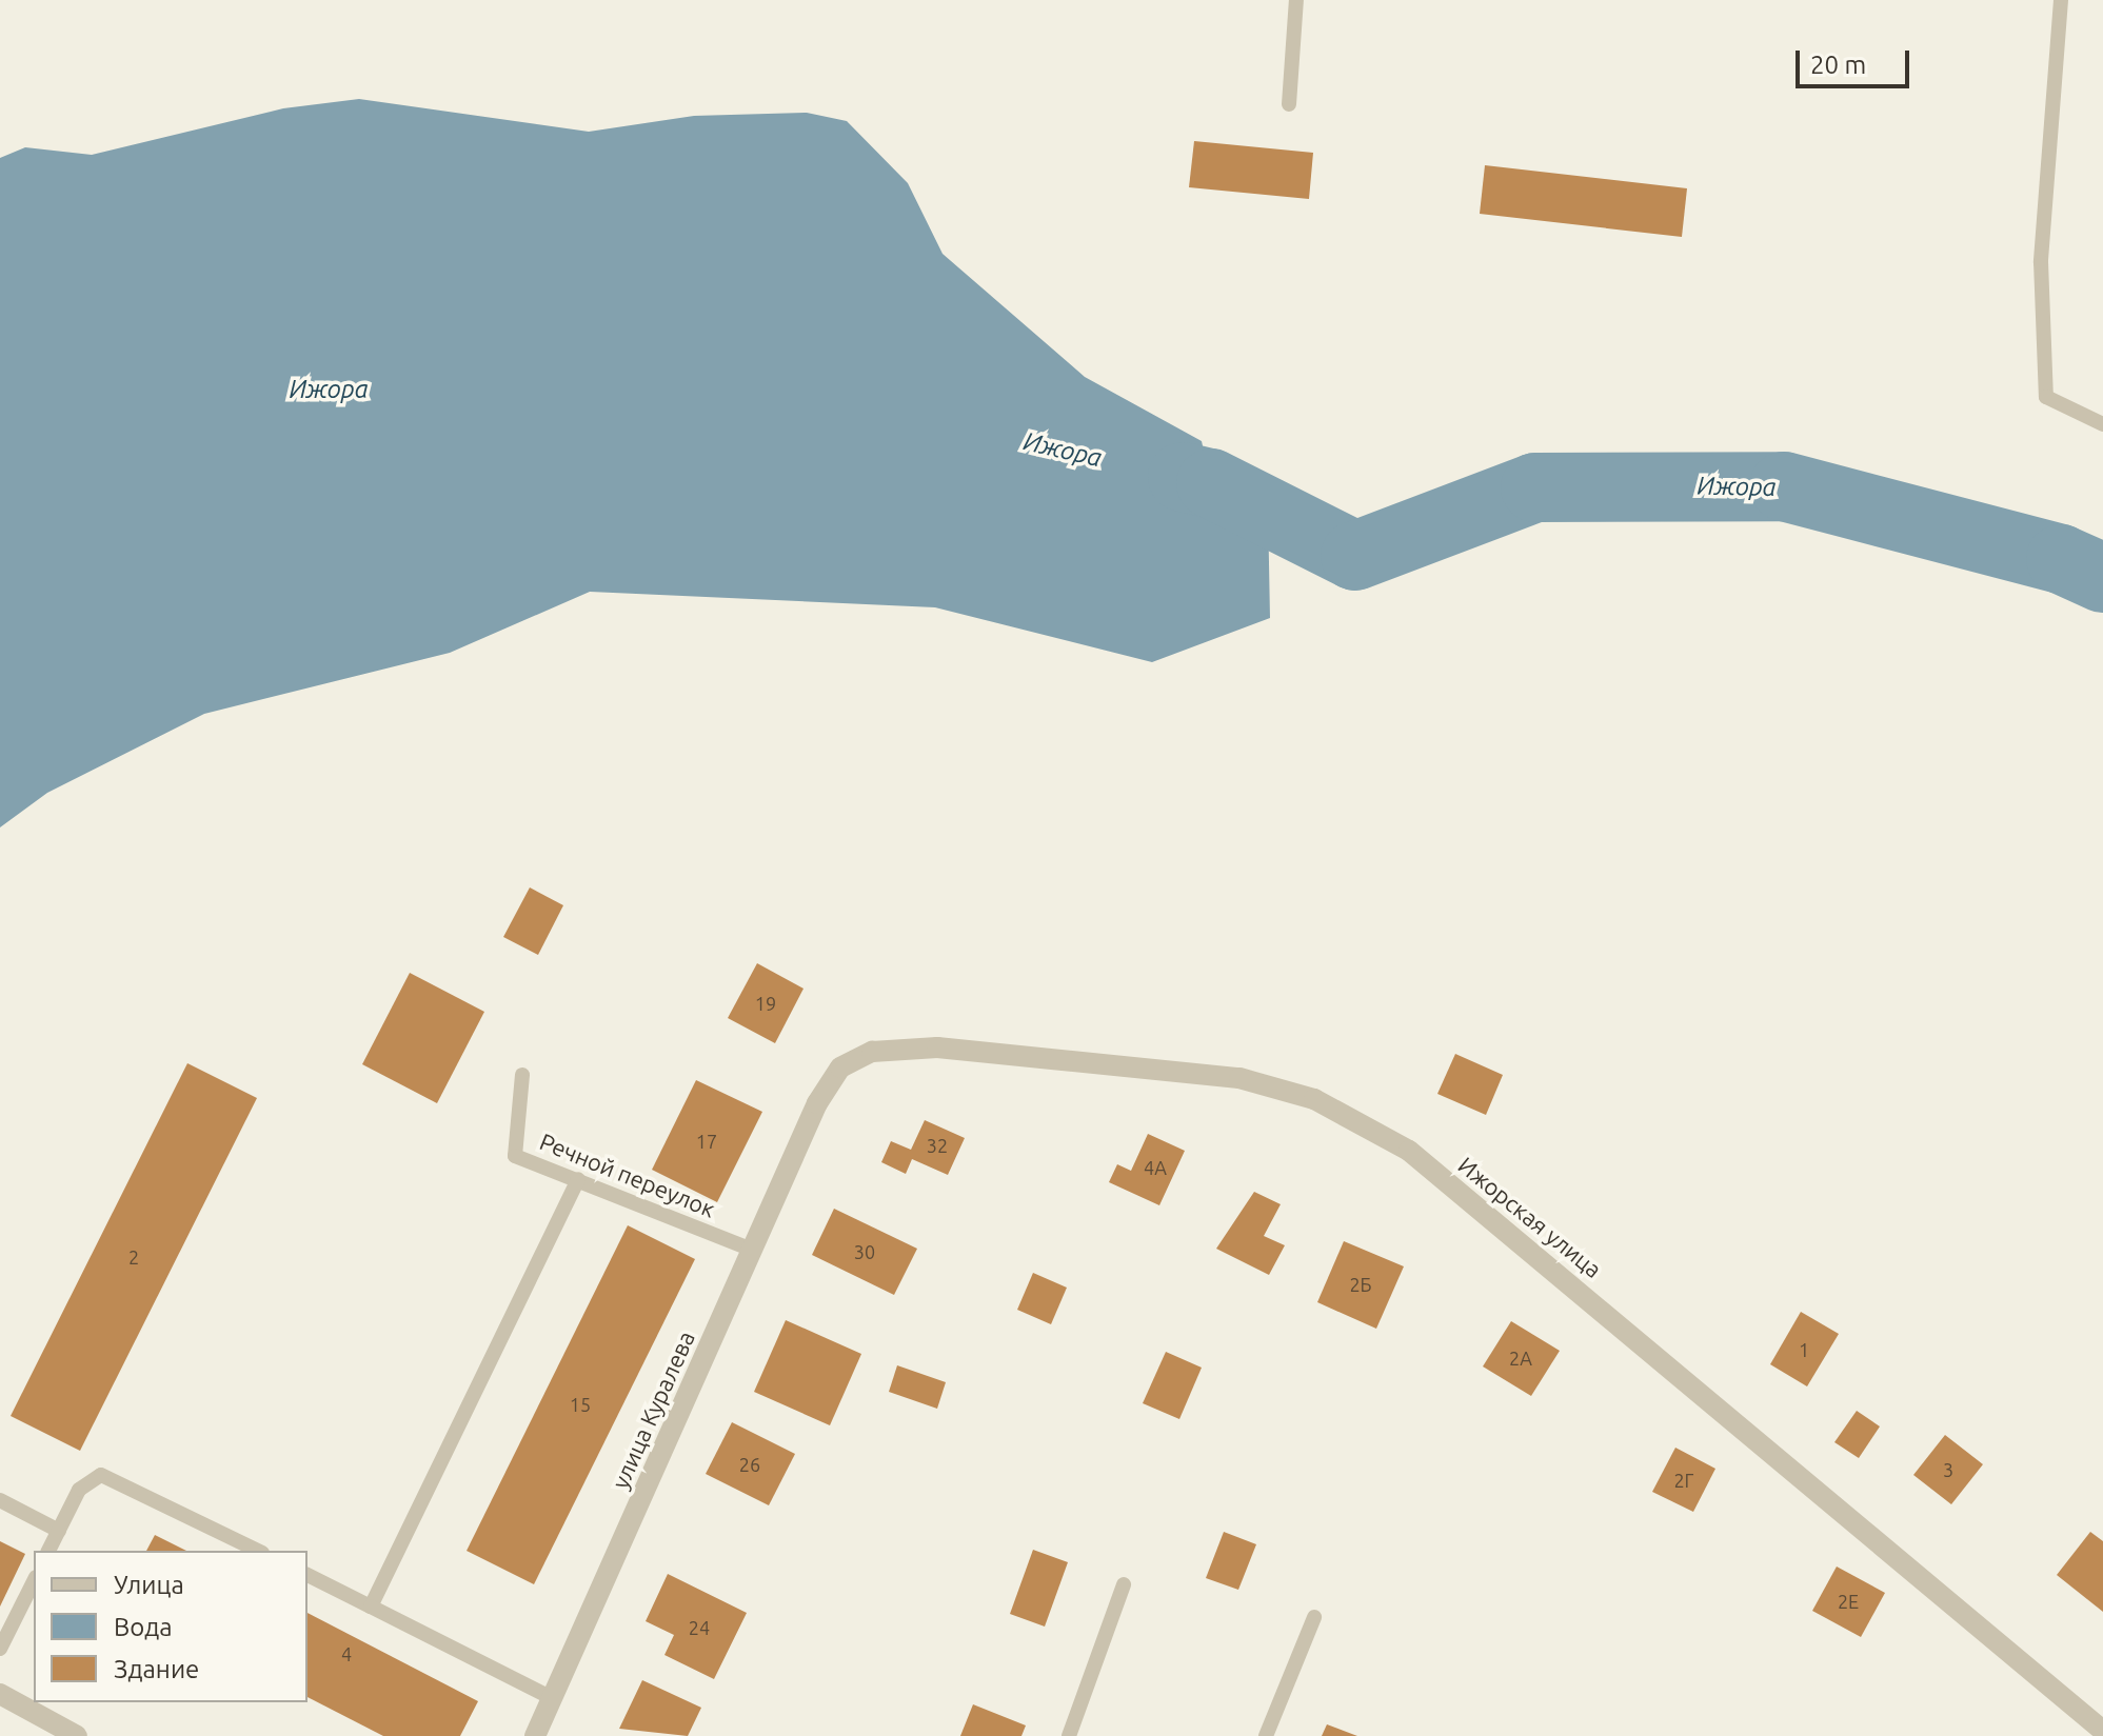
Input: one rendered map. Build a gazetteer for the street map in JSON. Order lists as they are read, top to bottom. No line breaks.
{"streets":{"street":["Ижорская улица","улица Куралева"],"lane":["Речной переулок"]},"crossings":[["Речной переулок","улица Куралева"],["Ижорская улица","улица Куралева"]],"water":["Ижора"],"house_numbers":["19","17","32","4А","30","2","2Б","1","2А","15","26","3","2Г","2Е","24","4"],"legend":["Улица","Вода","Здание"],"scale_bar":"20 m"}
